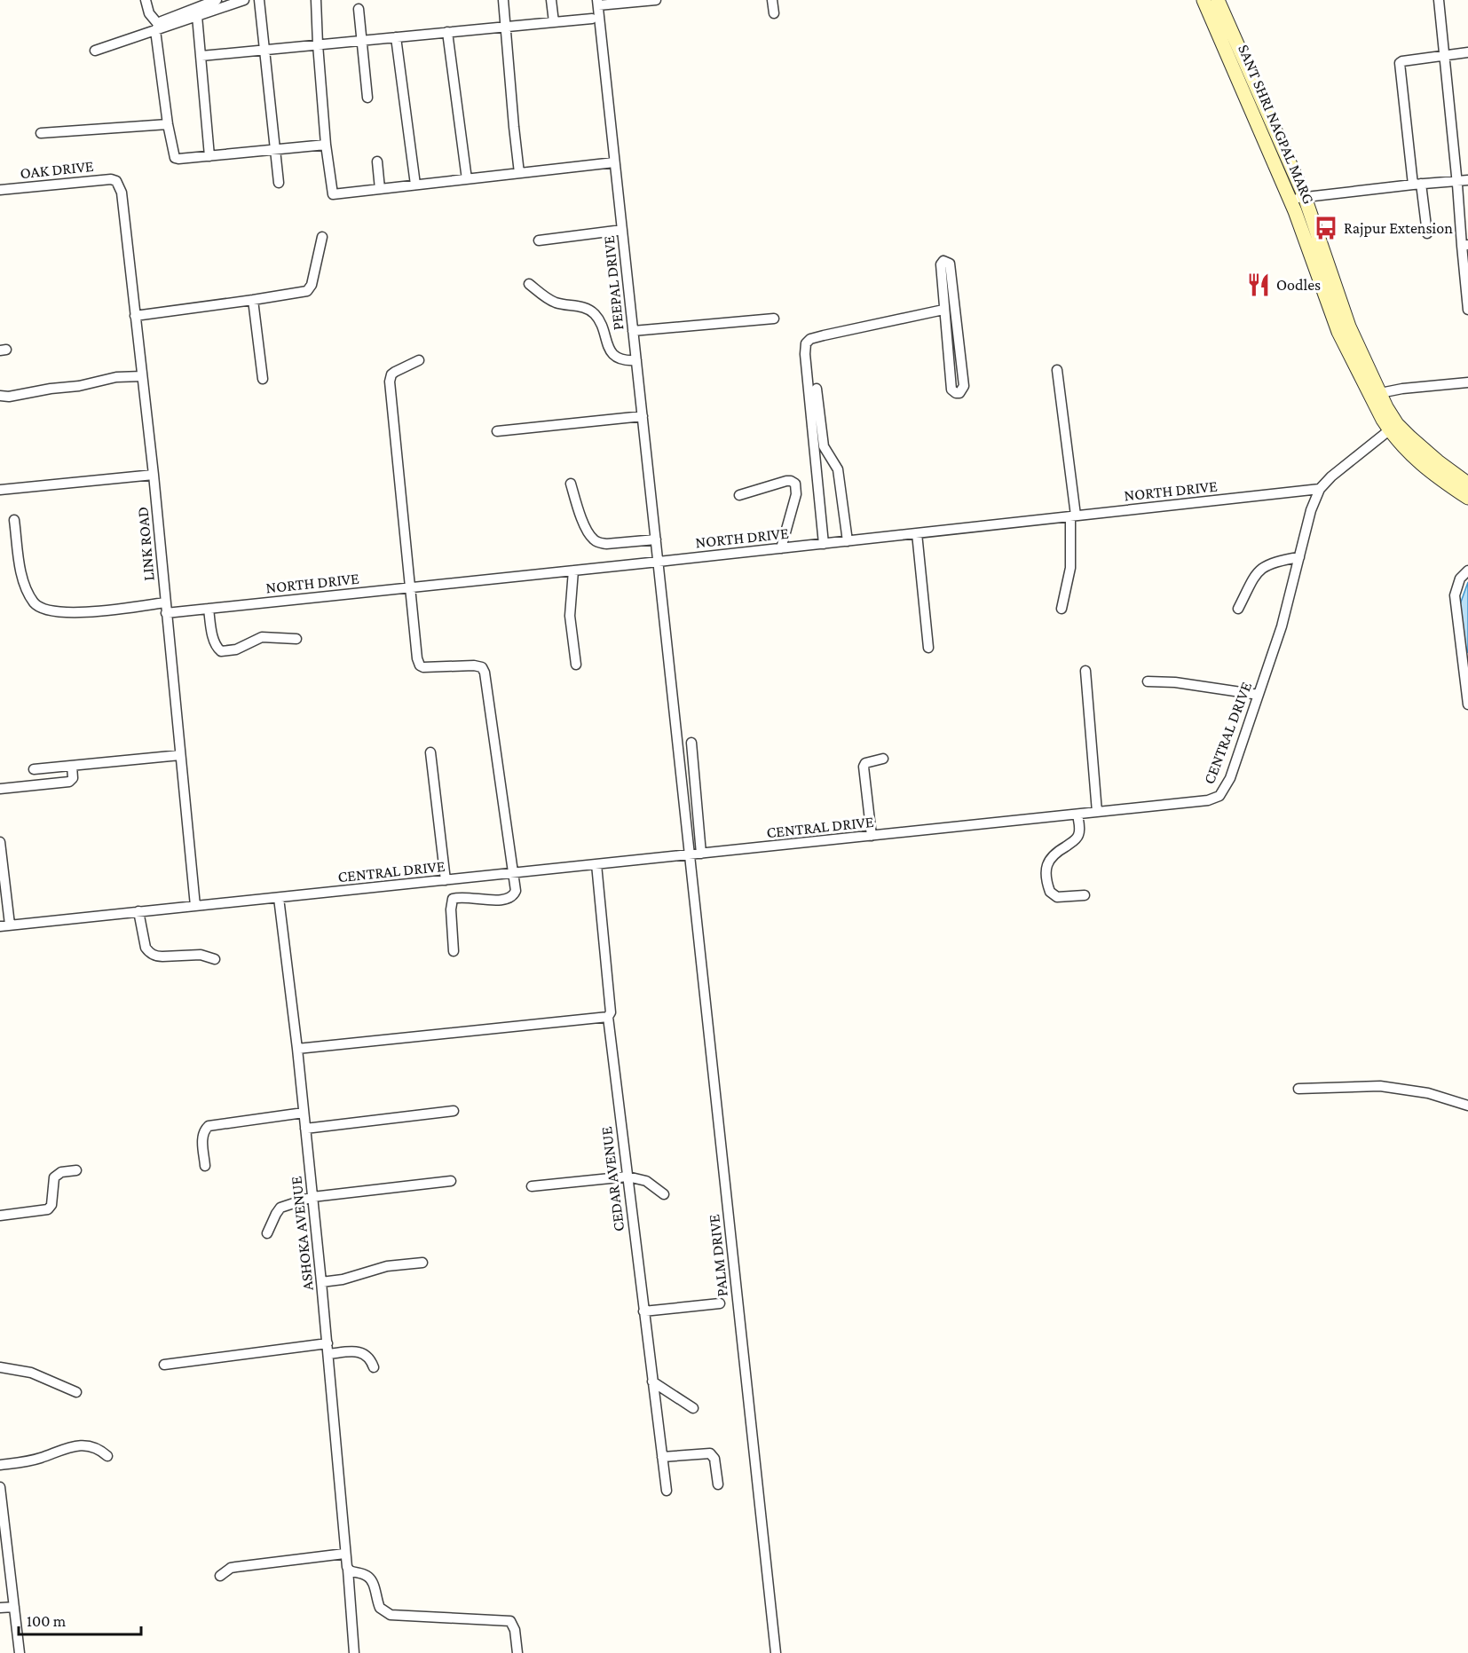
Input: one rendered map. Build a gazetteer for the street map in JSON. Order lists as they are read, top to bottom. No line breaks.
{"streets":{"main road":["SANT SHRI NAGPAL MARG"],"street":["OAK DRIVE","PEEPAL DRIVE","NORTH DRIVE","LINK ROAD","CENTRAL DRIVE","CEDAR AVENUE","ASHOKA AVENUE","PALM DRIVE"]},"crossings":[["SANT SHRI NAGPAL MARG","CENTRAL DRIVE"],["OAK DRIVE","LINK ROAD"],["PEEPAL DRIVE","NORTH DRIVE"],["PEEPAL DRIVE","PALM DRIVE"],["NORTH DRIVE","LINK ROAD"],["NORTH DRIVE","CENTRAL DRIVE"],["NORTH DRIVE","PALM DRIVE"],["LINK ROAD","CENTRAL DRIVE"],["CENTRAL DRIVE","CEDAR AVENUE"],["CENTRAL DRIVE","ASHOKA AVENUE"],["CENTRAL DRIVE","PALM DRIVE"]],"places":{"bus stop":["Rajpur Extension"],"restaurant":["Oodles"]},"scale_bar":"100 m"}
